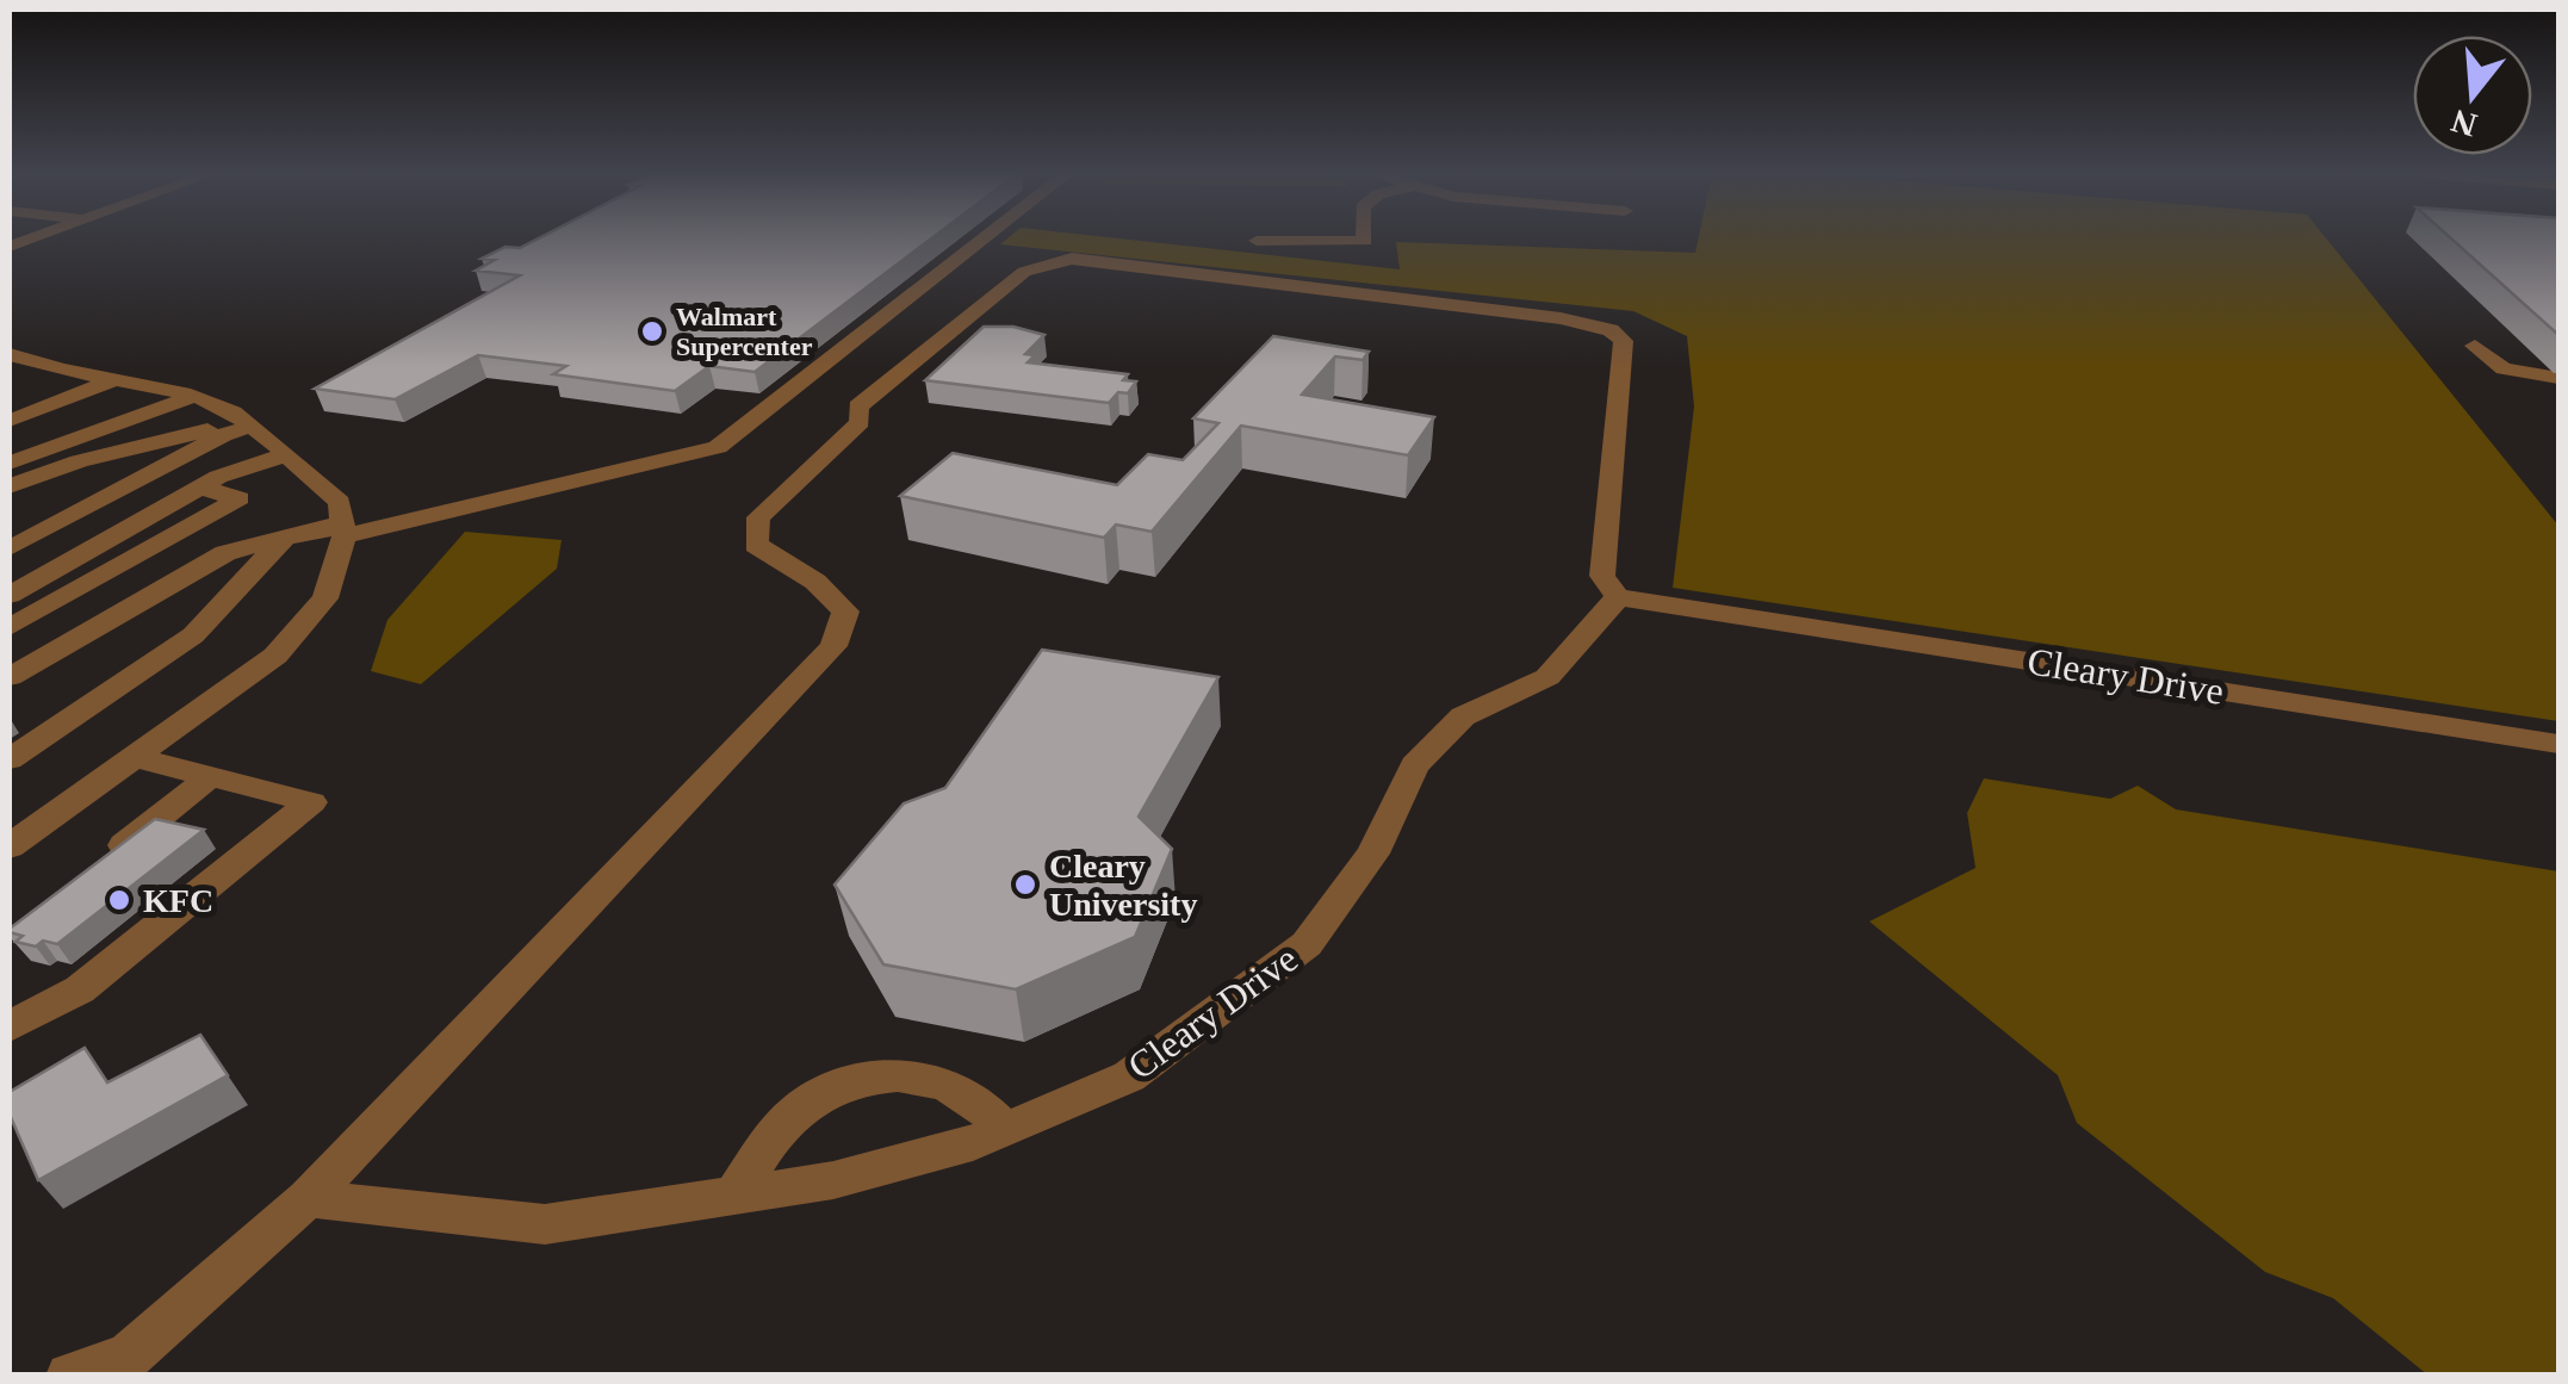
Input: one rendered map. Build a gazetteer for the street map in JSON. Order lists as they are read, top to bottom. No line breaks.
{"streets":{"street":["Cleary Drive"]},"places":["Walmart Supercenter","Cleary University","KFC"],"north":"bottom"}
